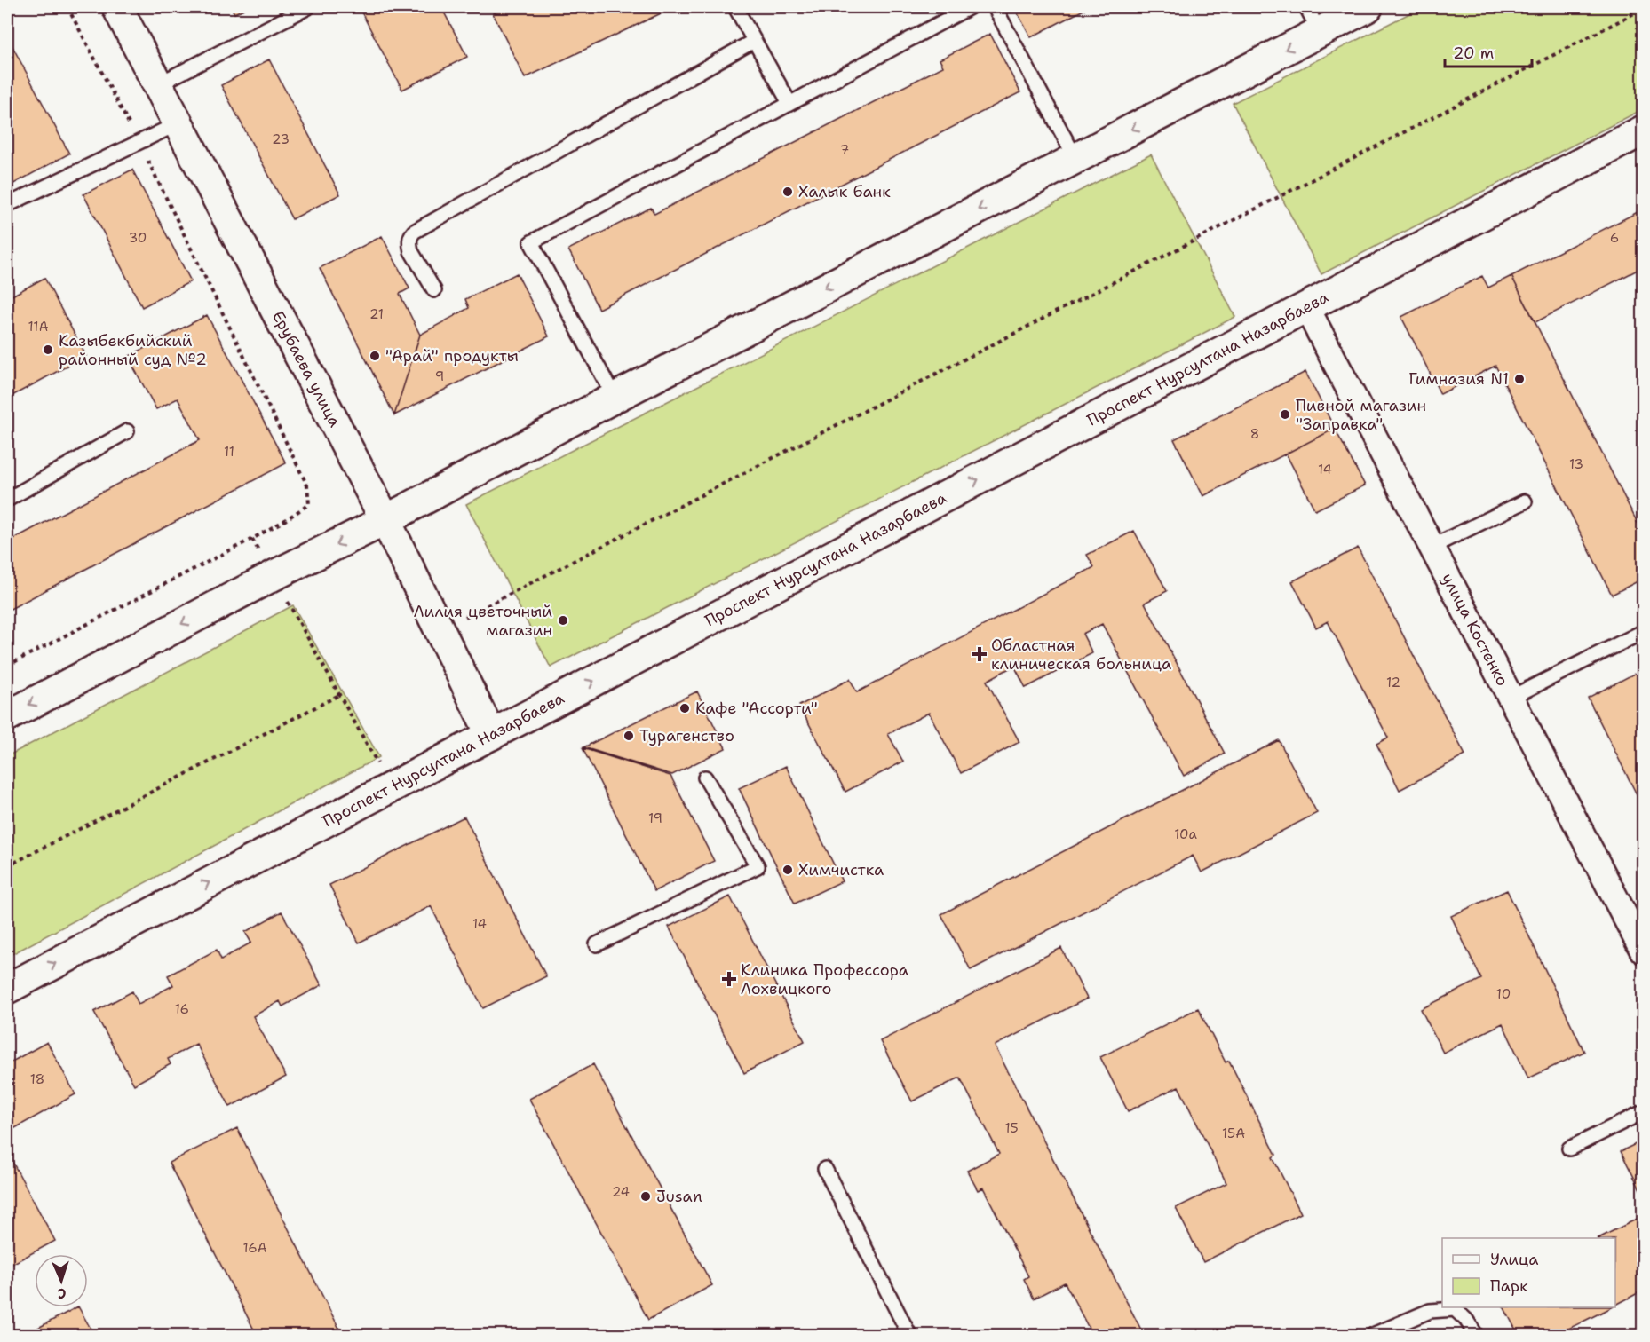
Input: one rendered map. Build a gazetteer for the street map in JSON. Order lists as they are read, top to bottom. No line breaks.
{"streets":{"main road":["Проспект Нурсултана Назарбаева","Ерубаева улица"],"street":["улица Костенко"]},"crossings":[["Проспект Нурсултана Назарбаева","Ерубаева улица"],["Проспект Нурсултана Назарбаева","улица Костенко"]],"places":{"other":["Халык банк","Казыбекбийский районный суд №2","\"Арай\" продукты","Гимназия N1","Пивной магазин \"Заправка\"","Лилия цветочный магазин","Кафе \"Ассорти\"","Турагенство","Химчистка","Jusan"],"health":["Областная клиническая больница","Клиника Профессора Лохвицкого"]},"house_numbers":["23","7","30","6","21","11А","9","8","11","13","14","12","19","10а","14","10","16","18","15","15А","24","16А"],"legend":["Улица","Парк"],"scale_bar":"20 m","north":"bottom"}
